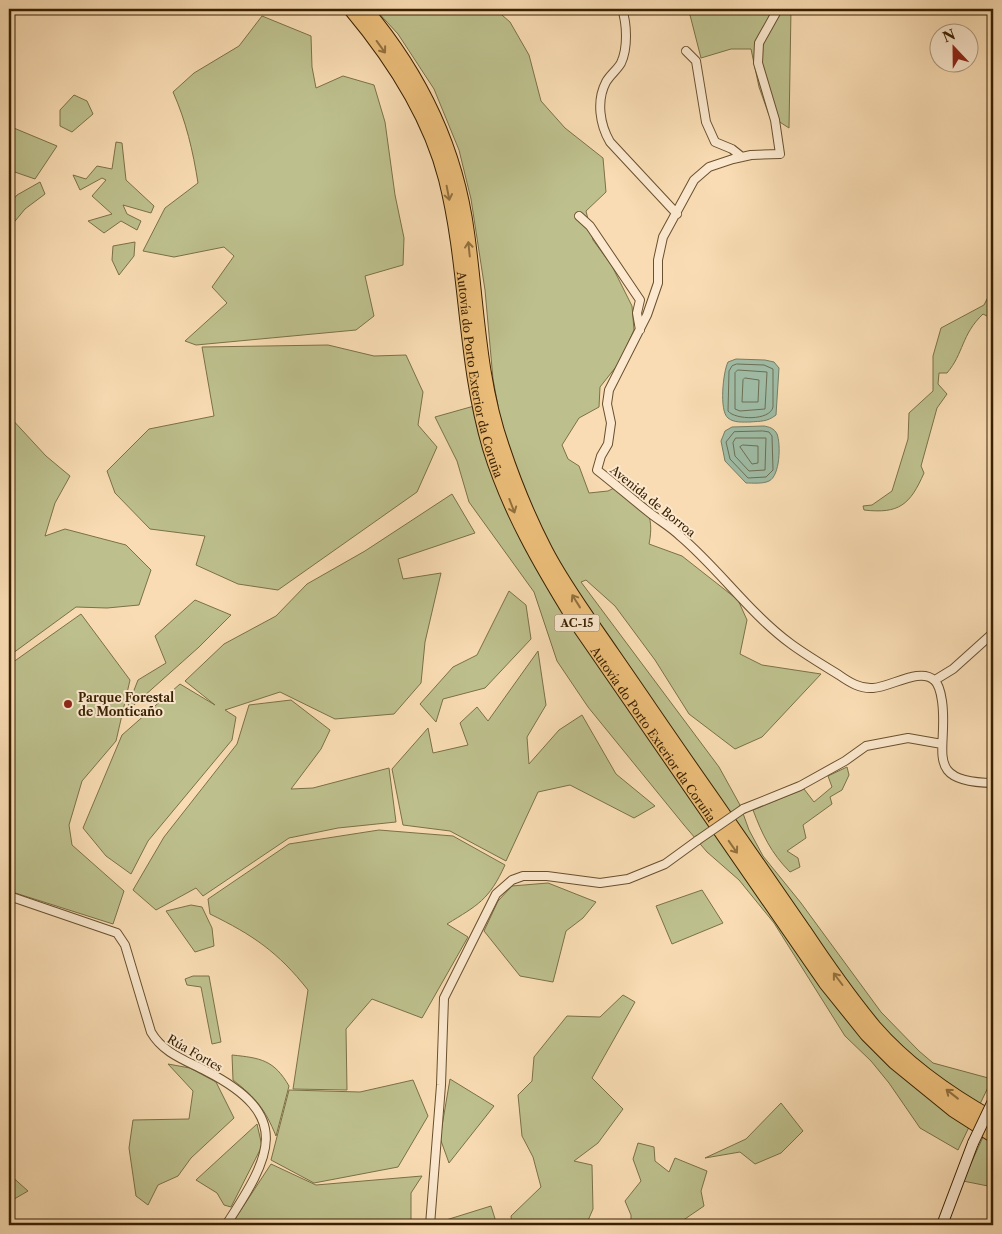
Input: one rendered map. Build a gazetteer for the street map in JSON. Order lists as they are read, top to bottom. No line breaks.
{"streets":{"highway":["Autovía do Porto Exterior da Coruña","AC-15"],"street":["Avenida de Borroa","Rúa Fortes"]},"places":["Parque Forestal de Monticaño"],"north":"top"}
